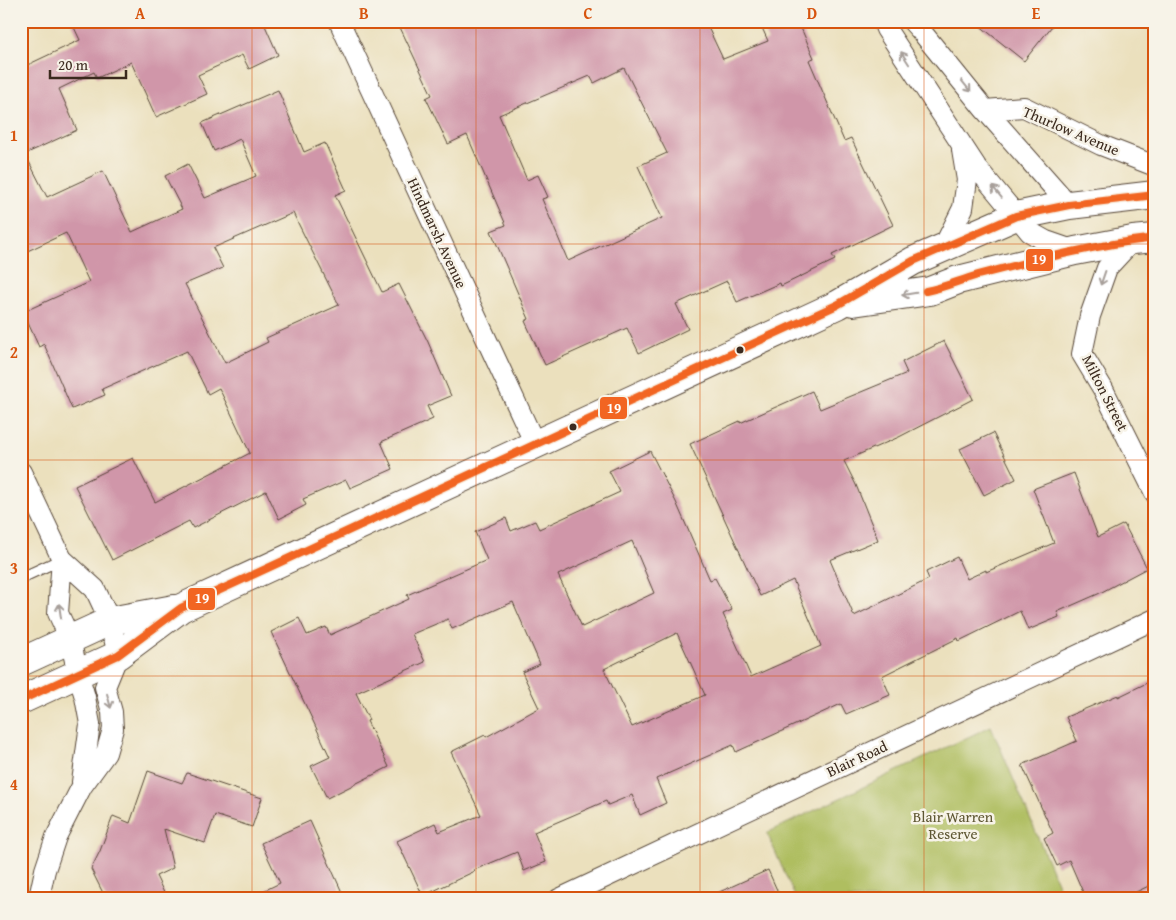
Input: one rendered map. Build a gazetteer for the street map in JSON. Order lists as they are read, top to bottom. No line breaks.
{"streets":{"street":["Thurlow Avenue","Hindmarsh Avenue","Milton Street","Blair Road"]},"parks":["Blair Warren Reserve"],"lines":["transit line 19"],"scale_bar":"20 m","grid":{"columns":["A","B","C","D","E"],"rows":["1","2","3","4"]}}
